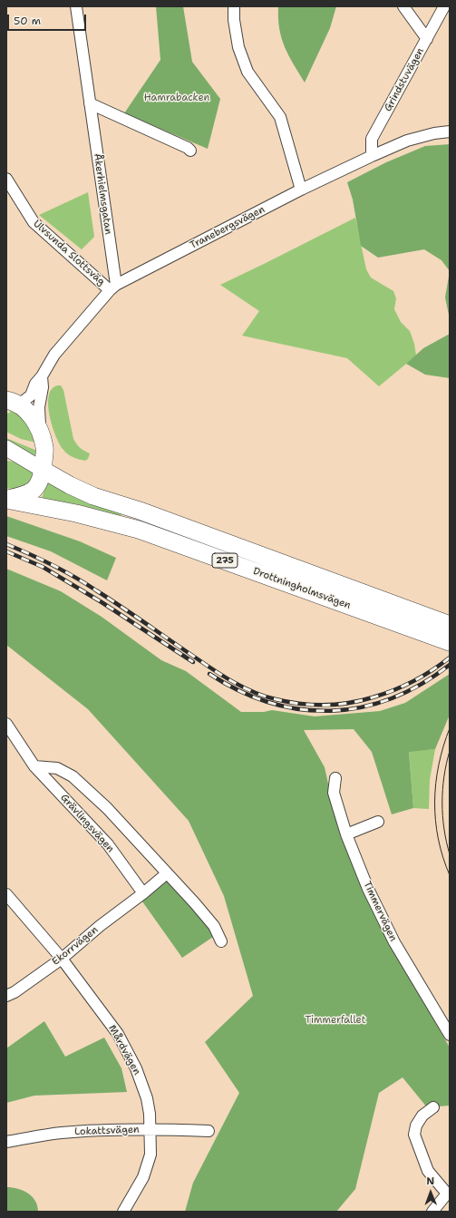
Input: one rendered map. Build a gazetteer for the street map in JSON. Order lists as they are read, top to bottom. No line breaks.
{"streets":{"main road":["275","Drottningholmsvägen"],"street":["Grindstuvägen","Åkerhielmsgatan","Tranebergsvägen","Ulvsunda Slottsväg","Grävlingsvägen","Timmervägen","Ekorrvägen","Mårdvägen","Lokattsvägen"]},"crossings":[["Grindstuvägen","Tranebergsvägen"],["Åkerhielmsgatan","Tranebergsvägen"],["Åkerhielmsgatan","Ulvsunda Slottsväg"],["Tranebergsvägen","Ulvsunda Slottsväg"],["Grävlingsvägen","Ekorrvägen"],["Ekorrvägen","Mårdvägen"],["Mårdvägen","Lokattsvägen"]],"parks":["Hamrabacken","Timmerfallet"],"scale_bar":"50 m","north":"top"}
